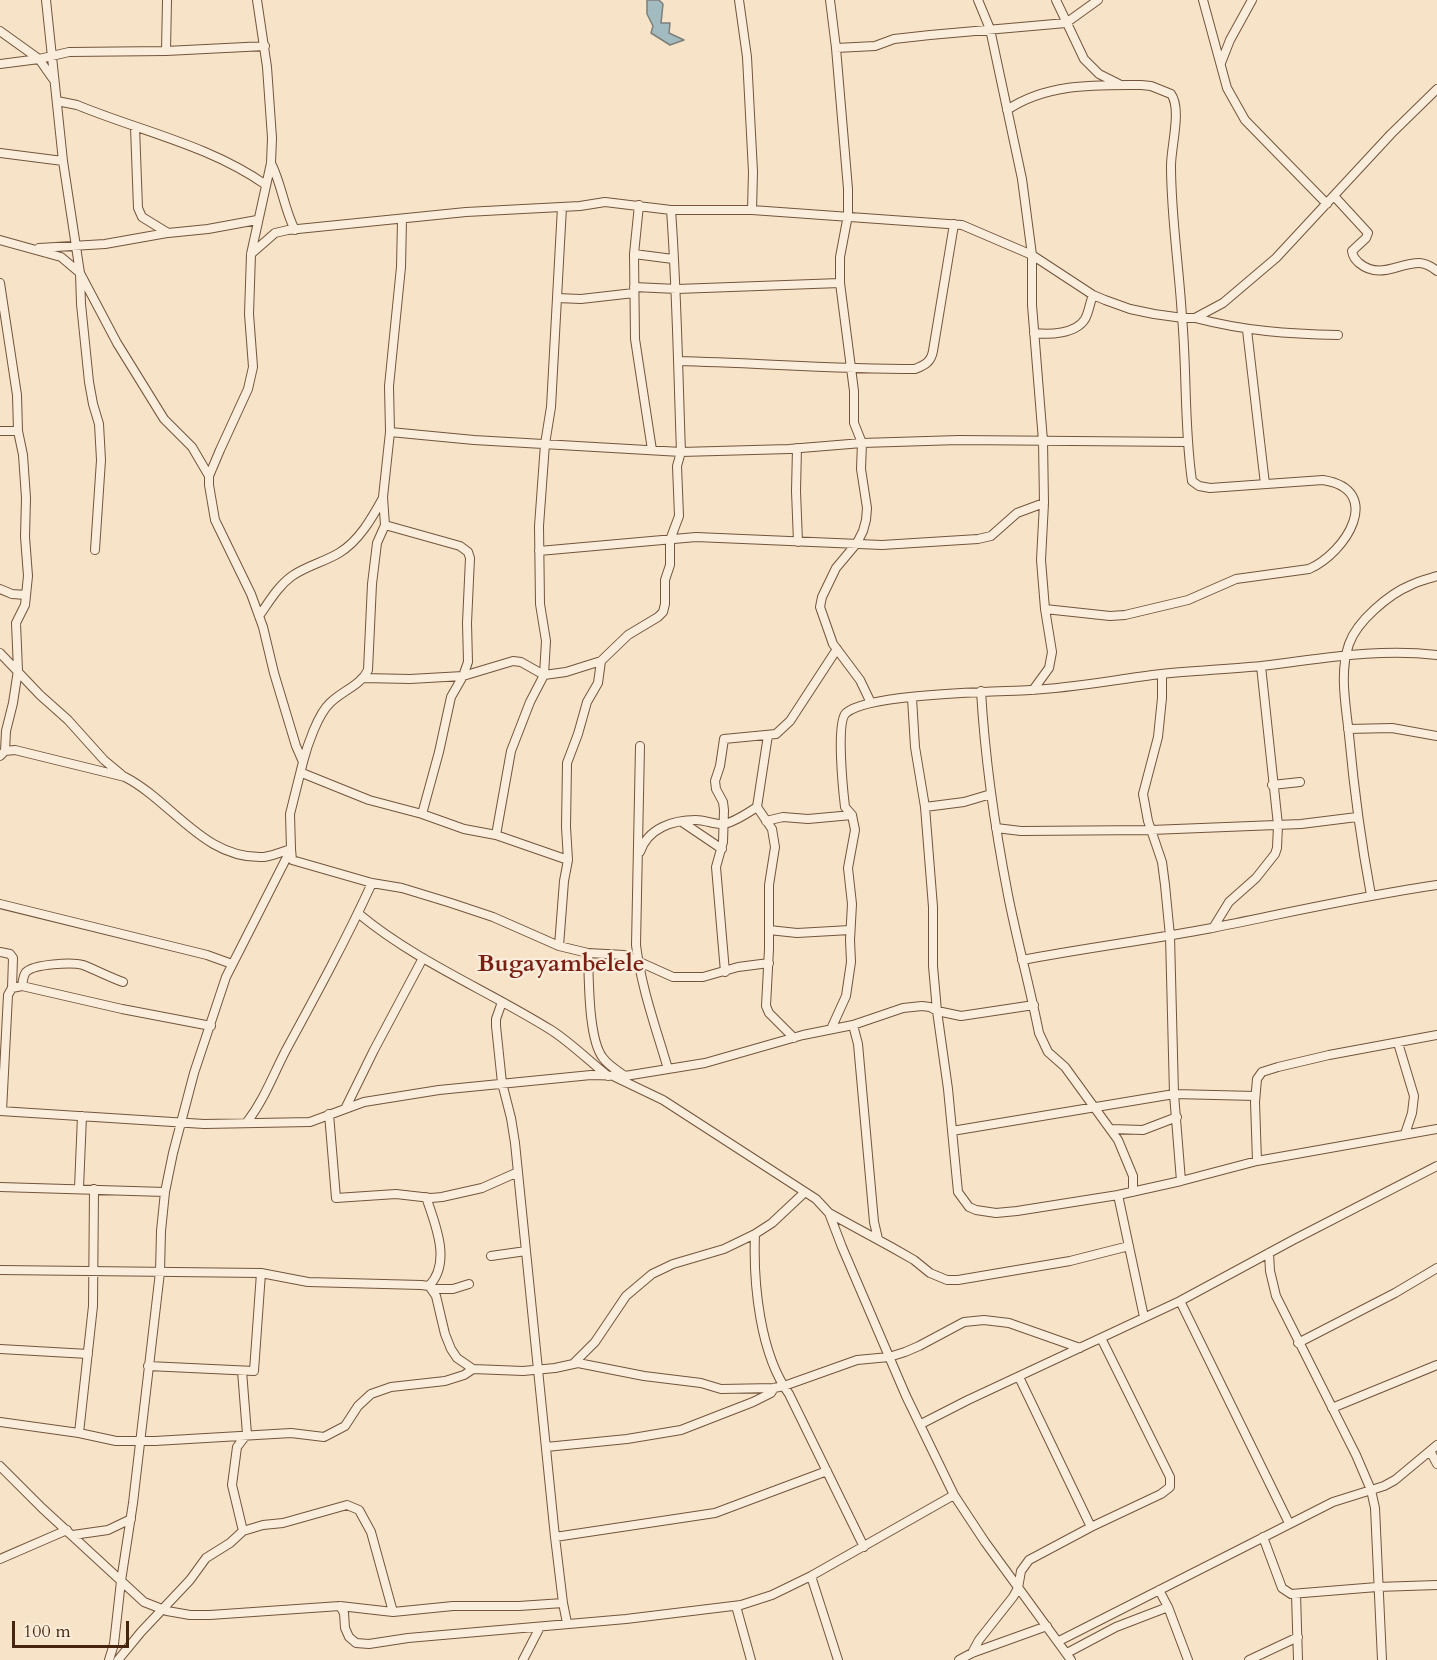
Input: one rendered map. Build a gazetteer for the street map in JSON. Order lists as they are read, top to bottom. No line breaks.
{"districts":["Bugayambelele"],"scale_bar":"100 m"}
